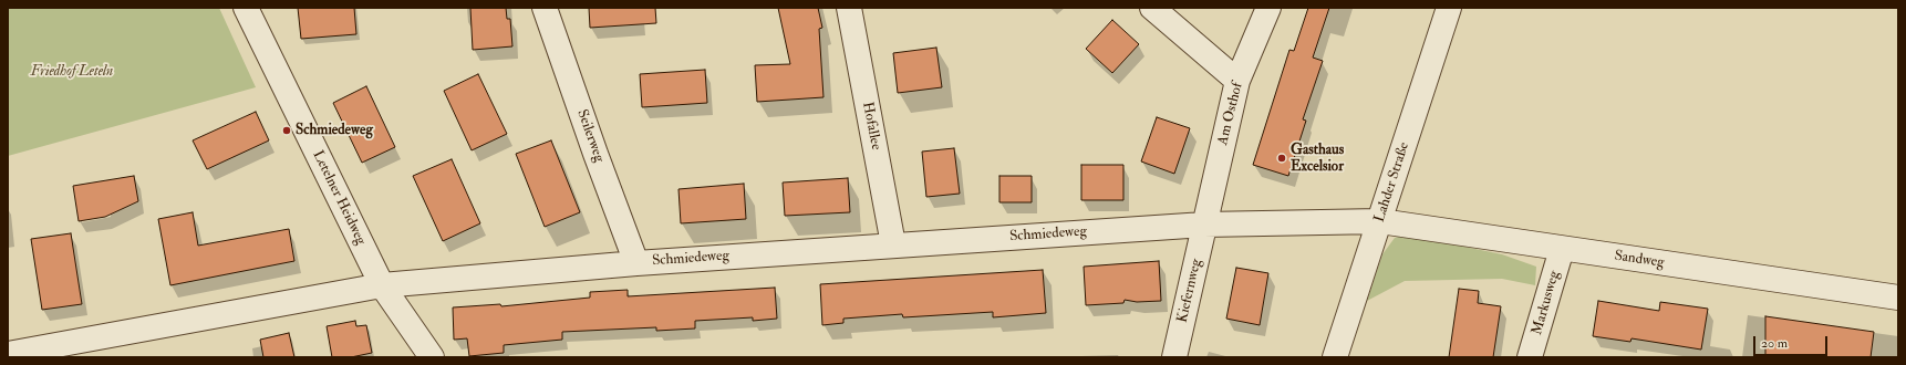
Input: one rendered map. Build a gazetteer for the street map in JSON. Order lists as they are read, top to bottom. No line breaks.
{"streets":{"street":["Am Osthof","Hofallee","Seilerweg","Lahder Straße","Letelner Heidweg","Schmiedeweg","Sandweg","Kiefernweg","Markusweg"]},"crossings":[["Am Osthof","Schmiedeweg"],["Am Osthof","Kiefernweg"],["Hofallee","Schmiedeweg"],["Seilerweg","Schmiedeweg"],["Lahder Straße","Schmiedeweg"],["Lahder Straße","Sandweg"],["Letelner Heidweg","Schmiedeweg"],["Schmiedeweg","Sandweg"],["Schmiedeweg","Kiefernweg"],["Sandweg","Markusweg"]],"parks":["Friedhof Leteln"],"places":["Schmiedeweg","Gasthaus Excelsior"],"scale_bar":"20 m"}
